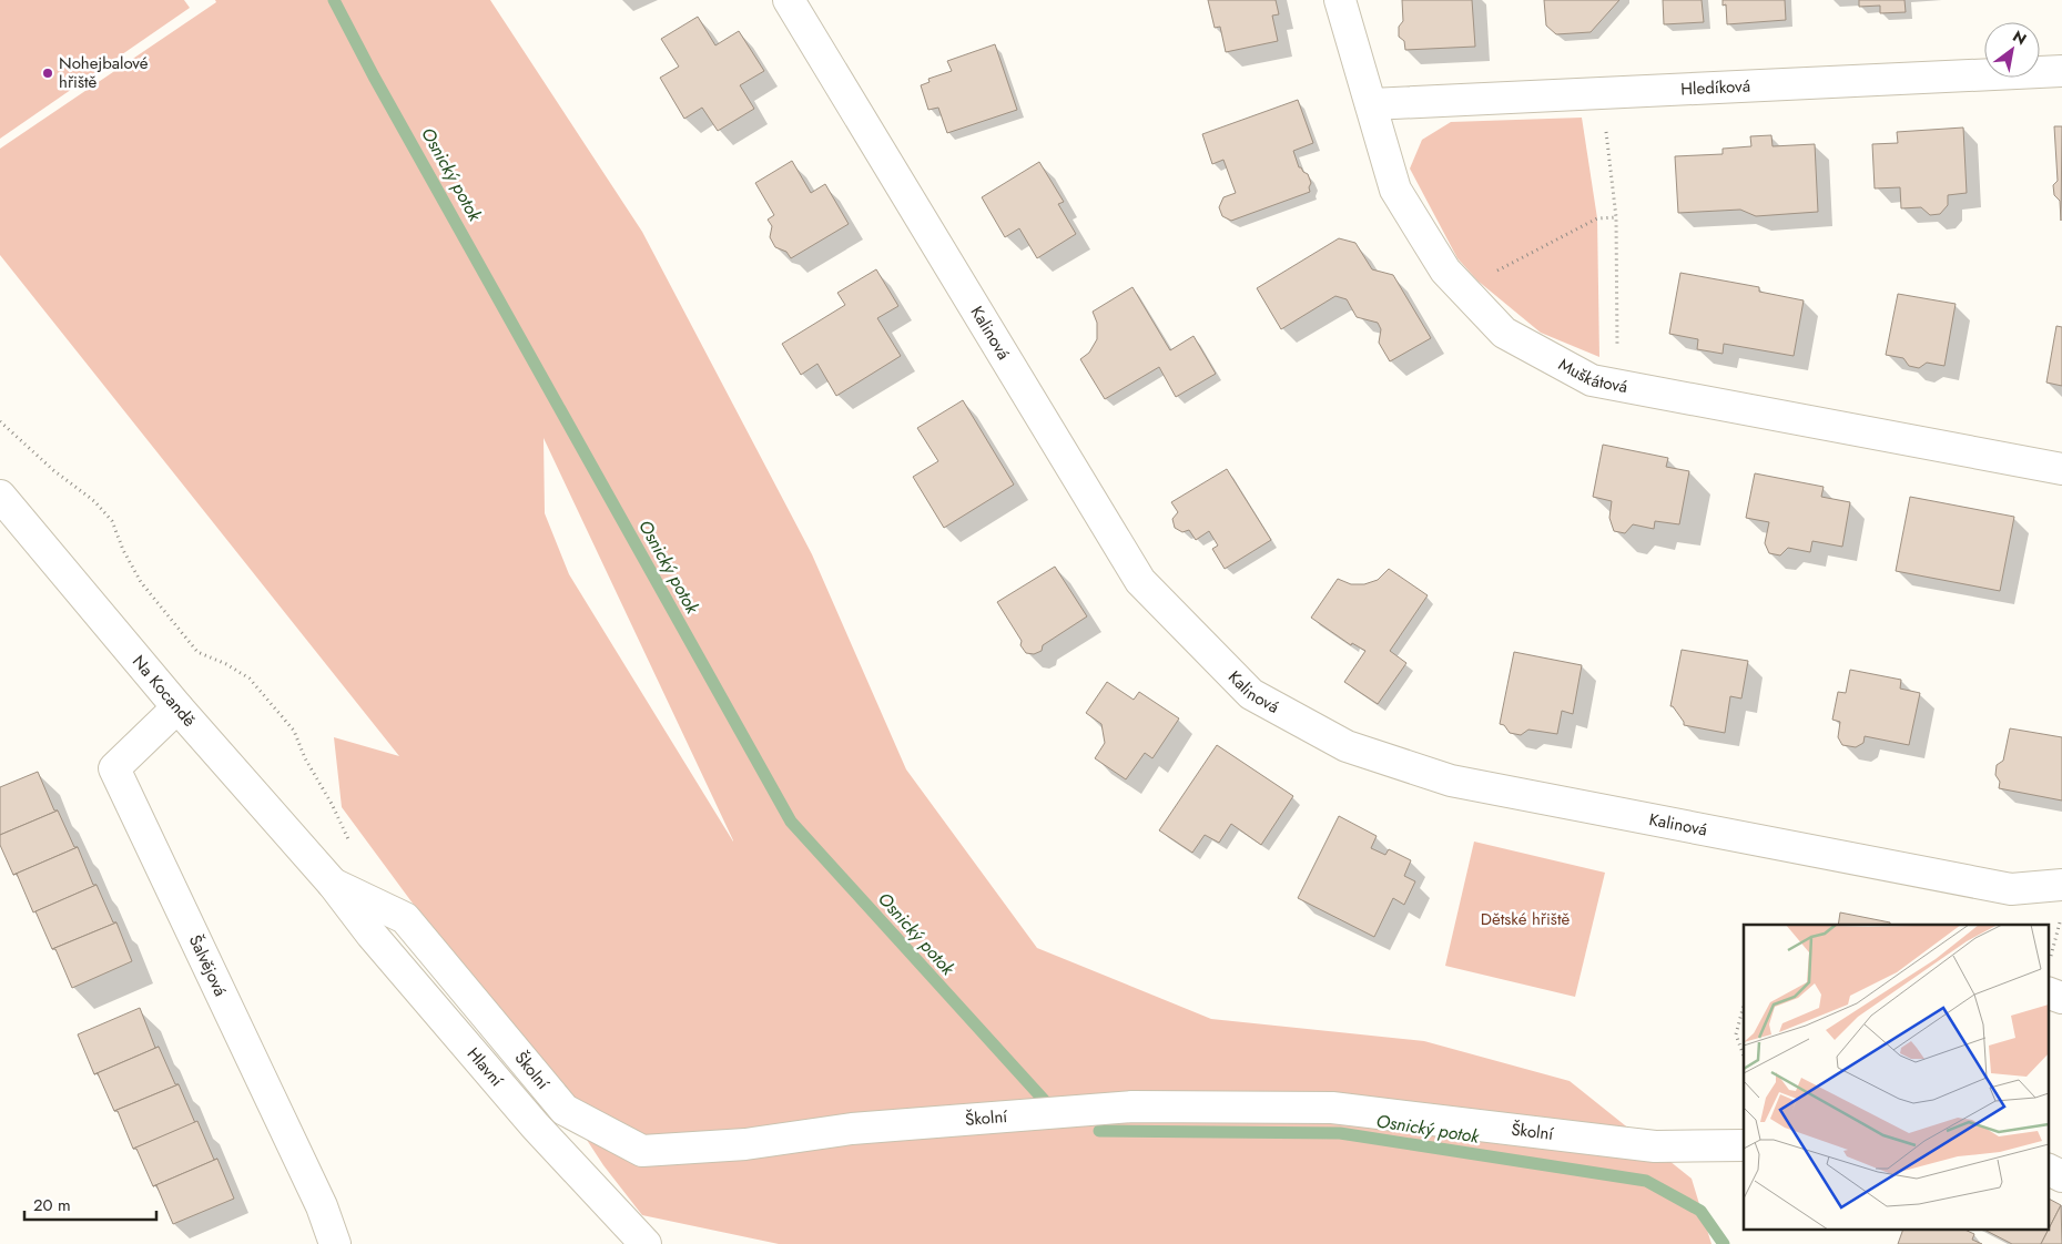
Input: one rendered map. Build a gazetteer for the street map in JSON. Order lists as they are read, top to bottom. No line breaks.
{"streets":{"street":["Hledíková","Kalinová","Muškátová","Na Kocandě","Šalvějová","Hlavní","Školní"]},"crossings":[["Hledíková","Muškátová"],["Na Kocandě","Šalvějová"],["Na Kocandě","Hlavní"],["Na Kocandě","Školní"],["Hlavní","Školní"]],"water":["Osnický potok"],"parks":["Dětské hřiště"],"places":["Nohejbalové hřiště"],"scale_bar":"20 m","north":"top right"}
